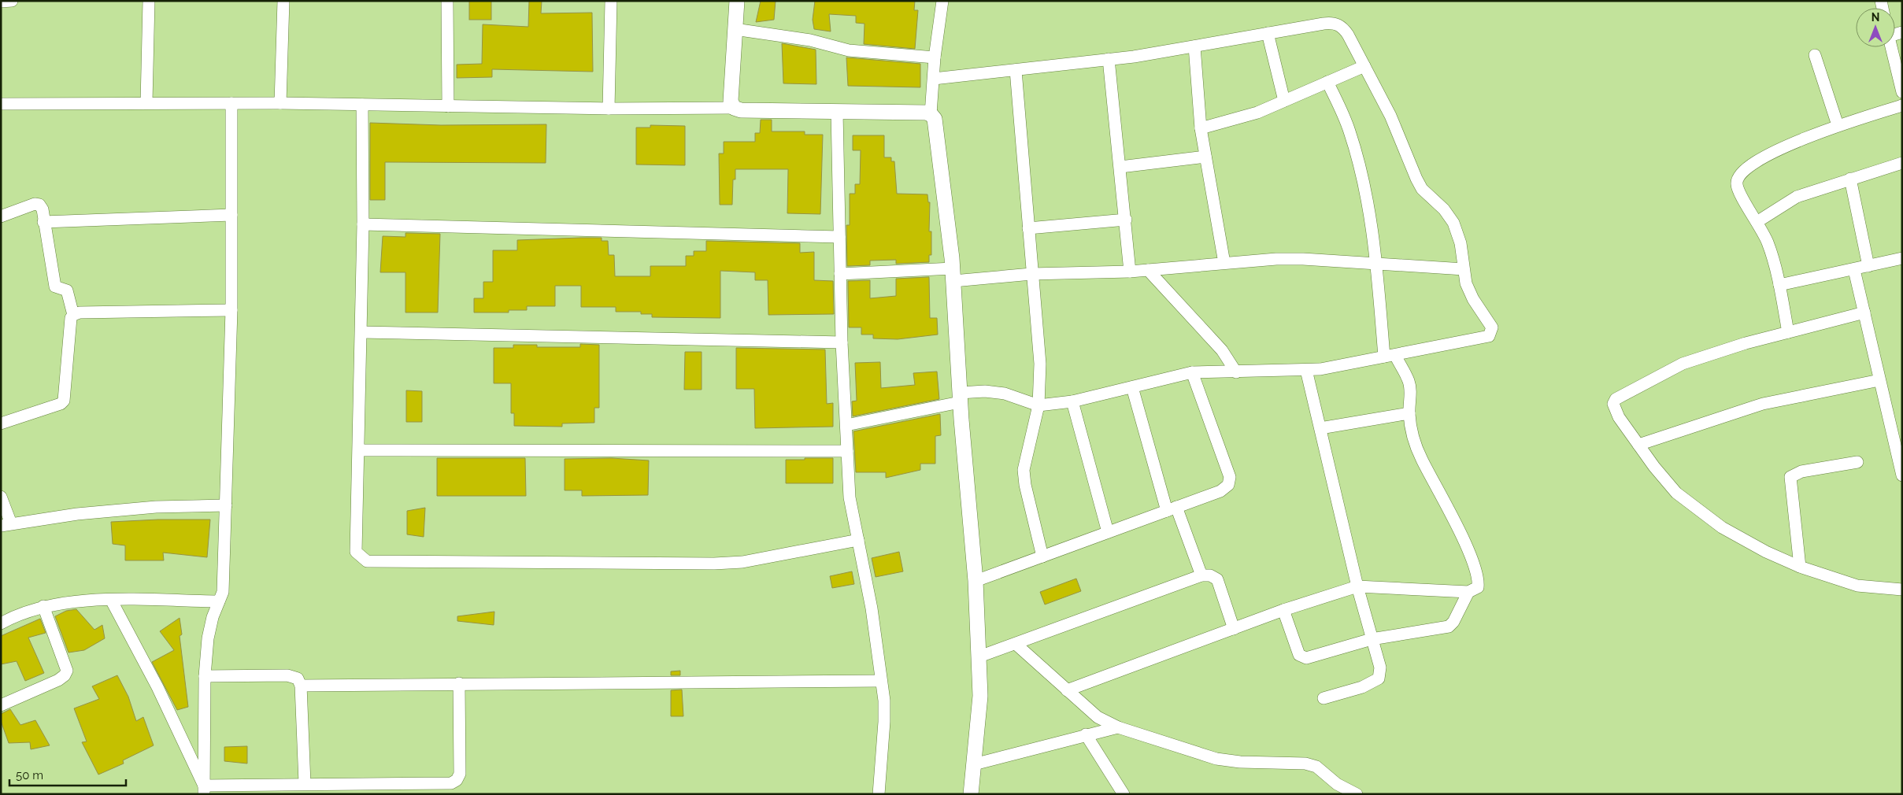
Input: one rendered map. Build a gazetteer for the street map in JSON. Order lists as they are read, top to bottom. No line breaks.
{"scale_bar":"50 m","north":"top"}
